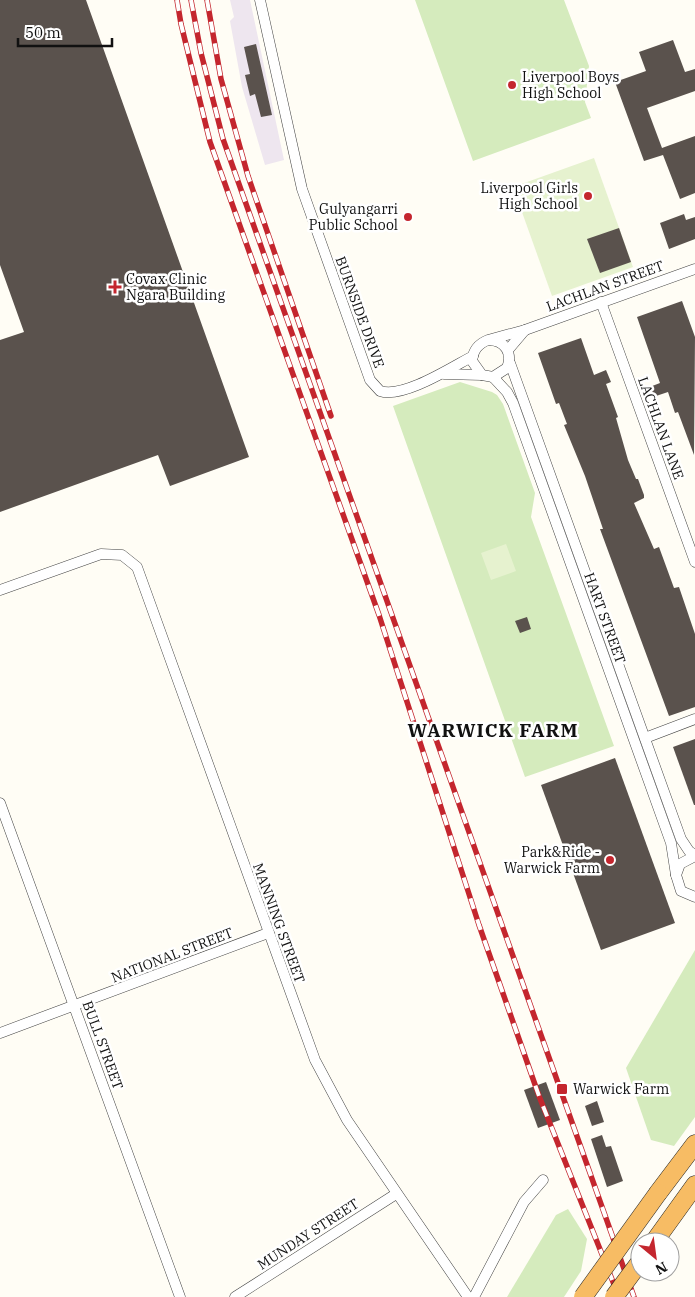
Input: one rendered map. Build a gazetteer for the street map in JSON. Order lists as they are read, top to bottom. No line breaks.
{"streets":{"street":["LACHLAN STREET","BURNSIDE DRIVE","LACHLAN LANE","HART STREET","MANNING STREET","NATIONAL STREET","BULL STREET","MUNDAY STREET"]},"crossings":[["LACHLAN STREET","LACHLAN LANE"],["BURNSIDE DRIVE","HART STREET"],["MANNING STREET","NATIONAL STREET"],["MANNING STREET","MUNDAY STREET"],["NATIONAL STREET","BULL STREET"]],"districts":["WARWICK FARM"],"places":{"other":["Liverpool Boys High School","Liverpool Girls High School","Gulyangarri Public School","Park&Ride - Warwick Farm"],"health":["Covax Clinic Ngara Building"],"transit":["Warwick Farm"]},"scale_bar":"50 m","north":"bottom right"}
